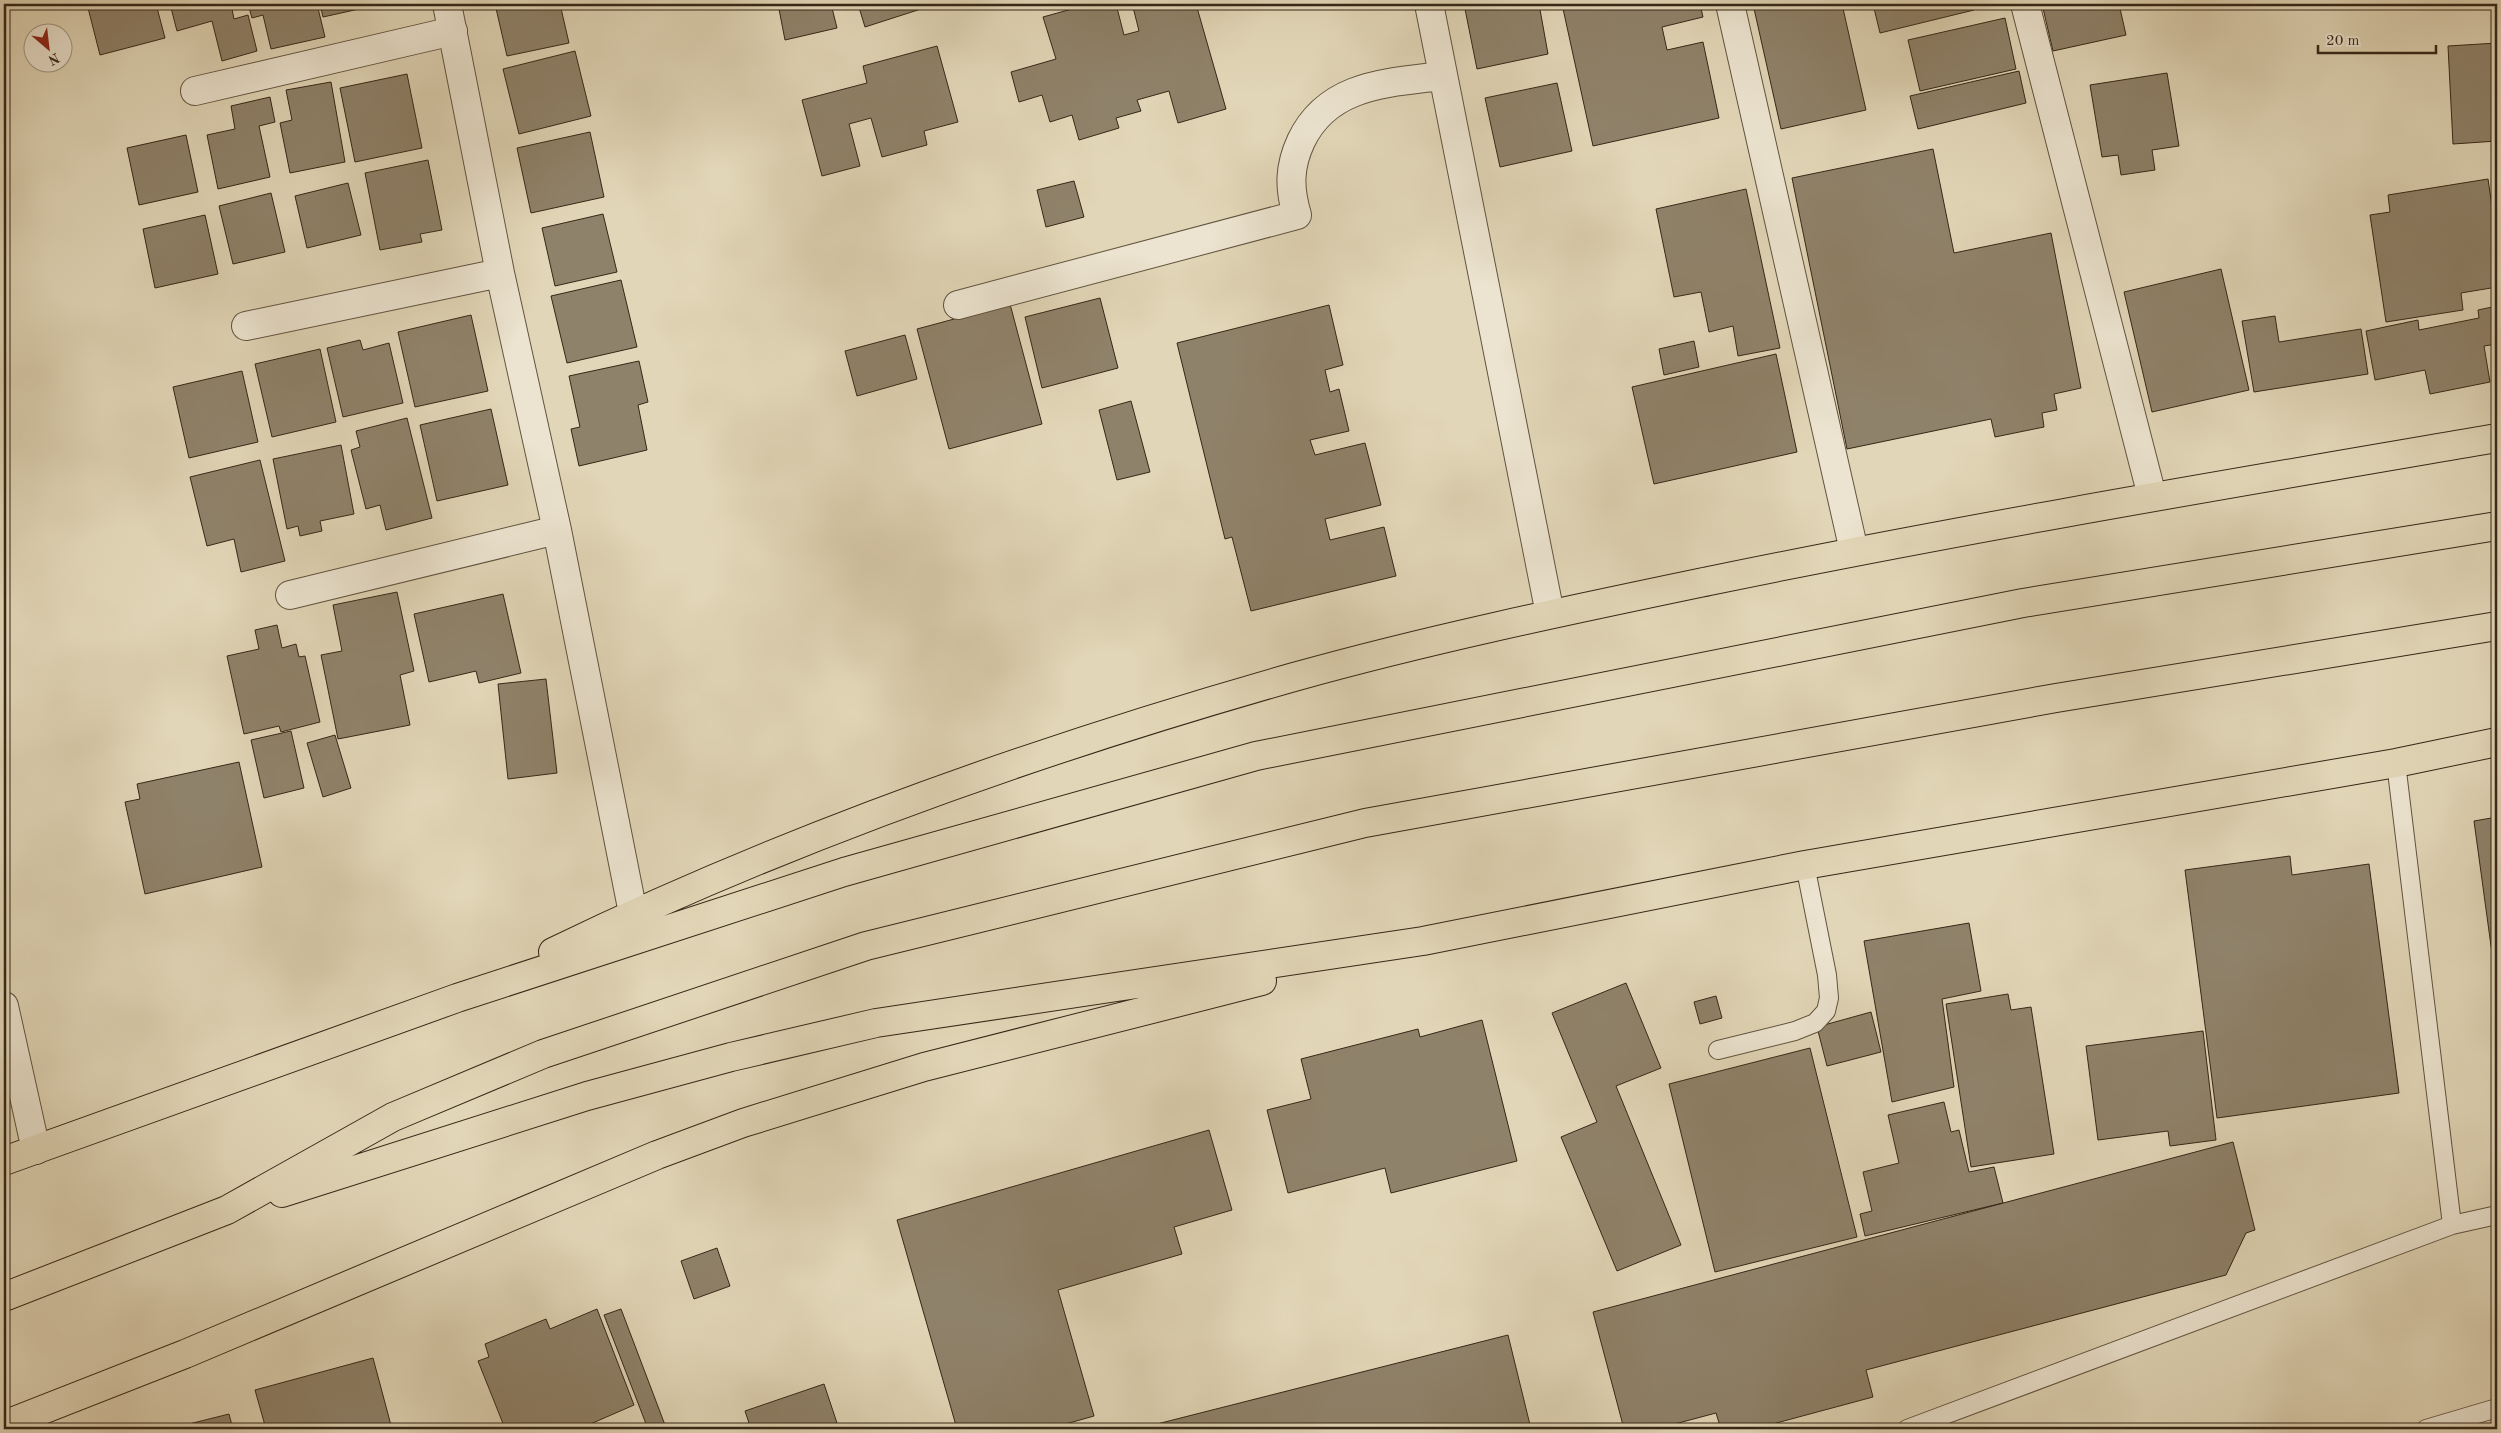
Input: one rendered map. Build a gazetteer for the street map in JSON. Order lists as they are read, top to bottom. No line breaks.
{"scale_bar":"20 m","north":"bottom right"}
